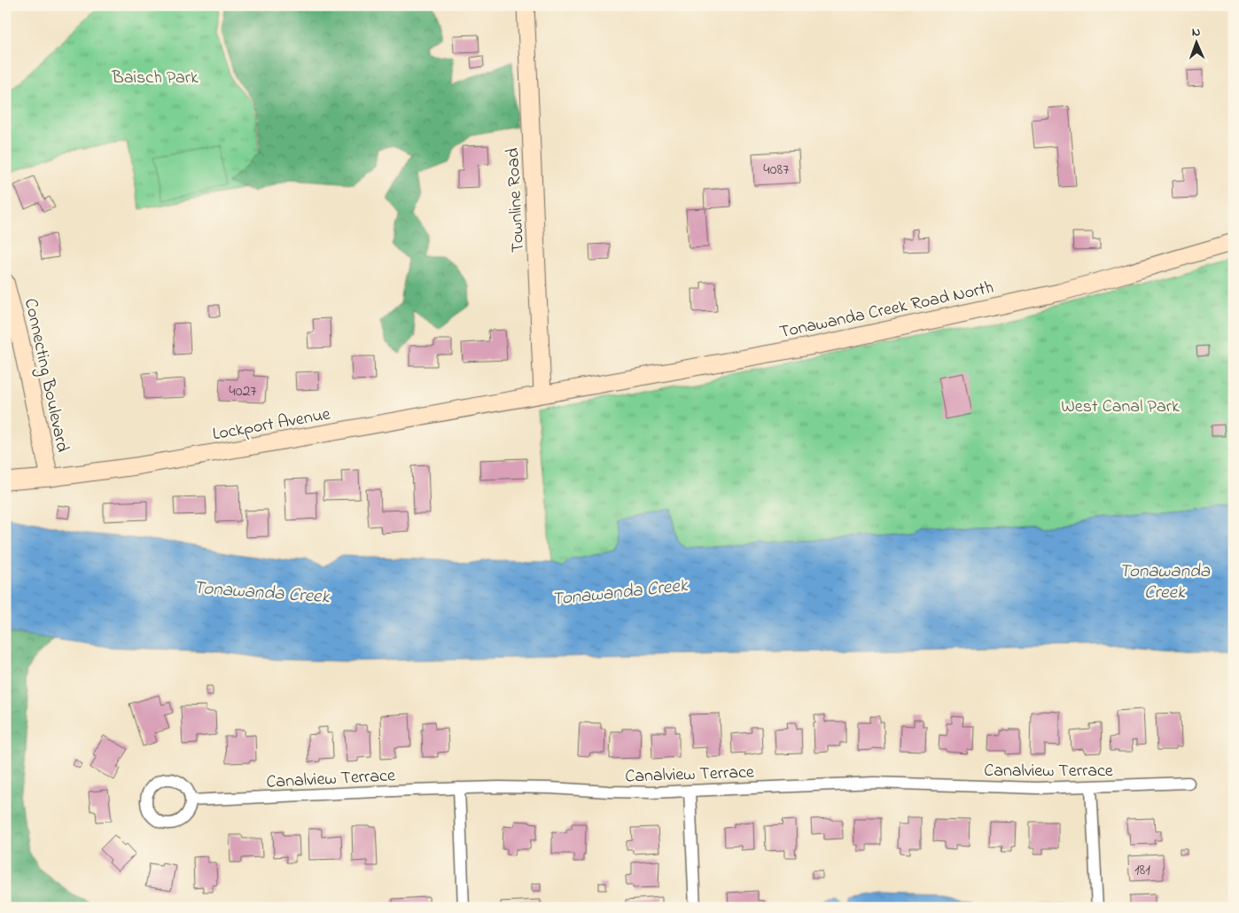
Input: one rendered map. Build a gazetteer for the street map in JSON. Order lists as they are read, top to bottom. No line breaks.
{"streets":{"street":["Townline Road","Tonawanda Creek Road North","Connecting Boulevard","Lockport Avenue","Canalview Terrace"]},"crossings":[["Townline Road","Tonawanda Creek Road North"],["Townline Road","Lockport Avenue"],["Tonawanda Creek Road North","Lockport Avenue"],["Connecting Boulevard","Lockport Avenue"]],"water":["Tonawanda Creek"],"parks":["Baisch Park","West Canal Park"],"house_numbers":["4087","4027","181"],"north":"top"}
